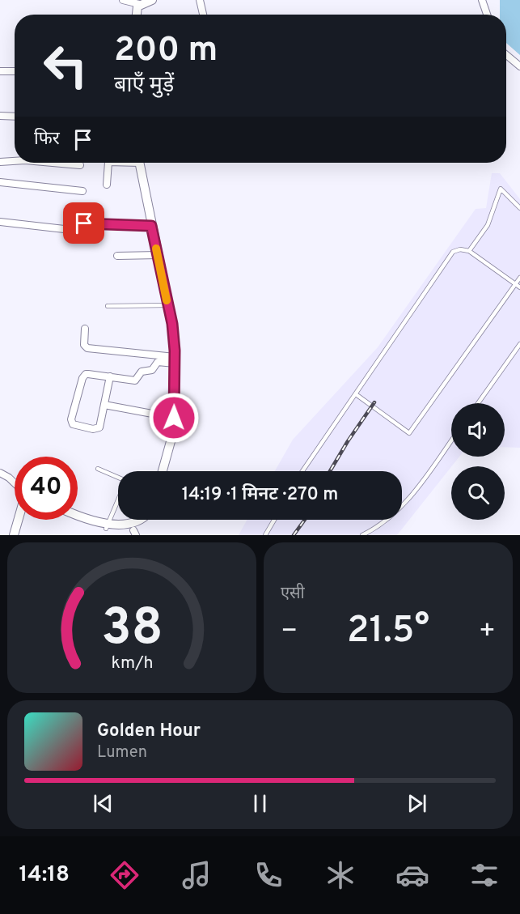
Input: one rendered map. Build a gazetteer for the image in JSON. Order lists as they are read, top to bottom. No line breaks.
{"page":{"turn":["200 m","बाएँ मुड़ें"],"then":"फिर","limit":"40","trip":"14:19 · 1 मिनट · 270 m","tile":"एसी","heat":["−","21.5°","+"],"song":["Golden Hour","Lumen"],"tabs":"14:18","gauge":["38","km/h"]}}
